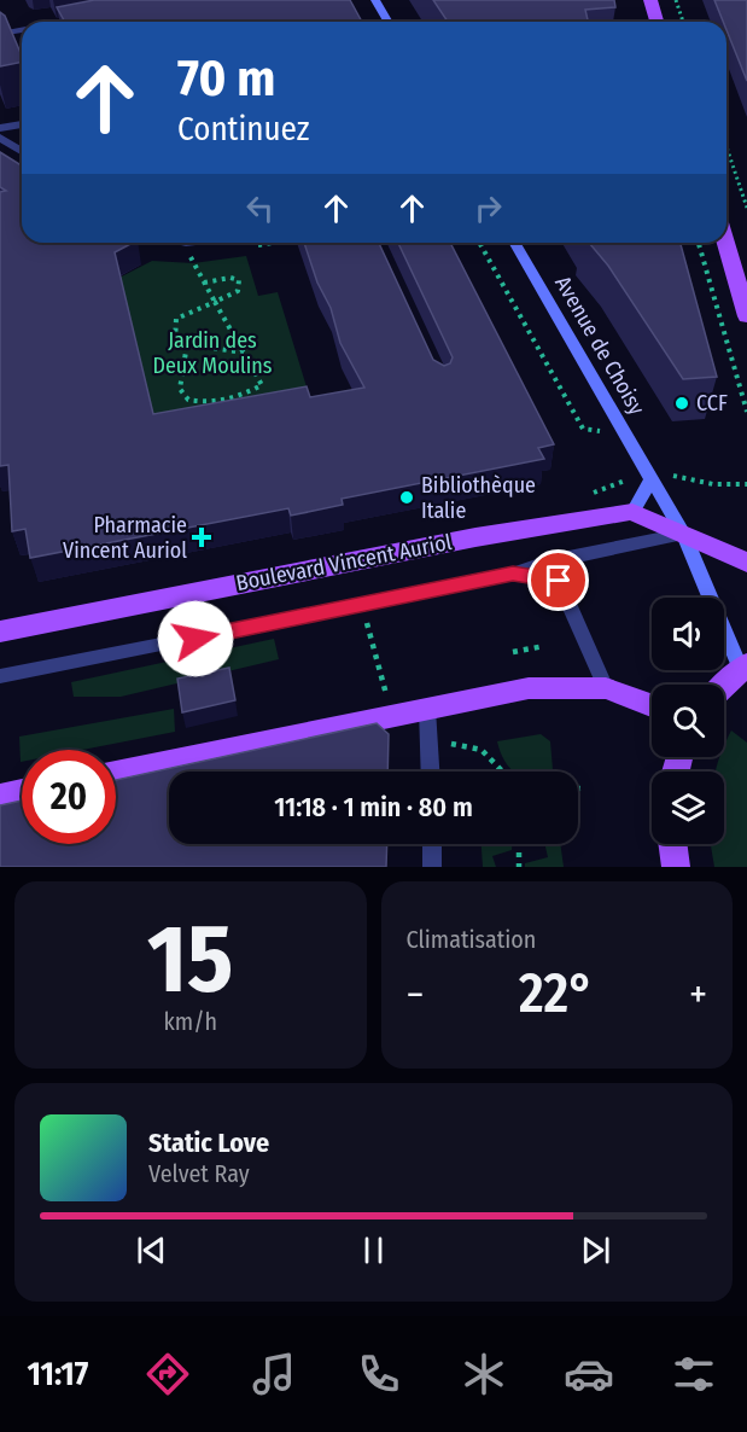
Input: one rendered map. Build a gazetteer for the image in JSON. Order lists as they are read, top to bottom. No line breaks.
{"streets":{"main road":["Avenue de Choisy","Boulevard Vincent Auriol"]},"crossings":[["Avenue de Choisy","Boulevard Vincent Auriol"]],"parks":["Jardin des Deux Moulins"],"places":{"other":["CCF","Bibliothèque Italie"],"health":["Pharmacie Vincent Auriol"]},"page":{"turn":["70 m","Continuez"],"limit":"20","trip":"11:18 · 1 min · 80 m","tile":[["15","km/h"],"Climatisation"],"heat":["−","22°","+"],"song":["Static Love","Velvet Ray"],"tabs":"11:17"}}
